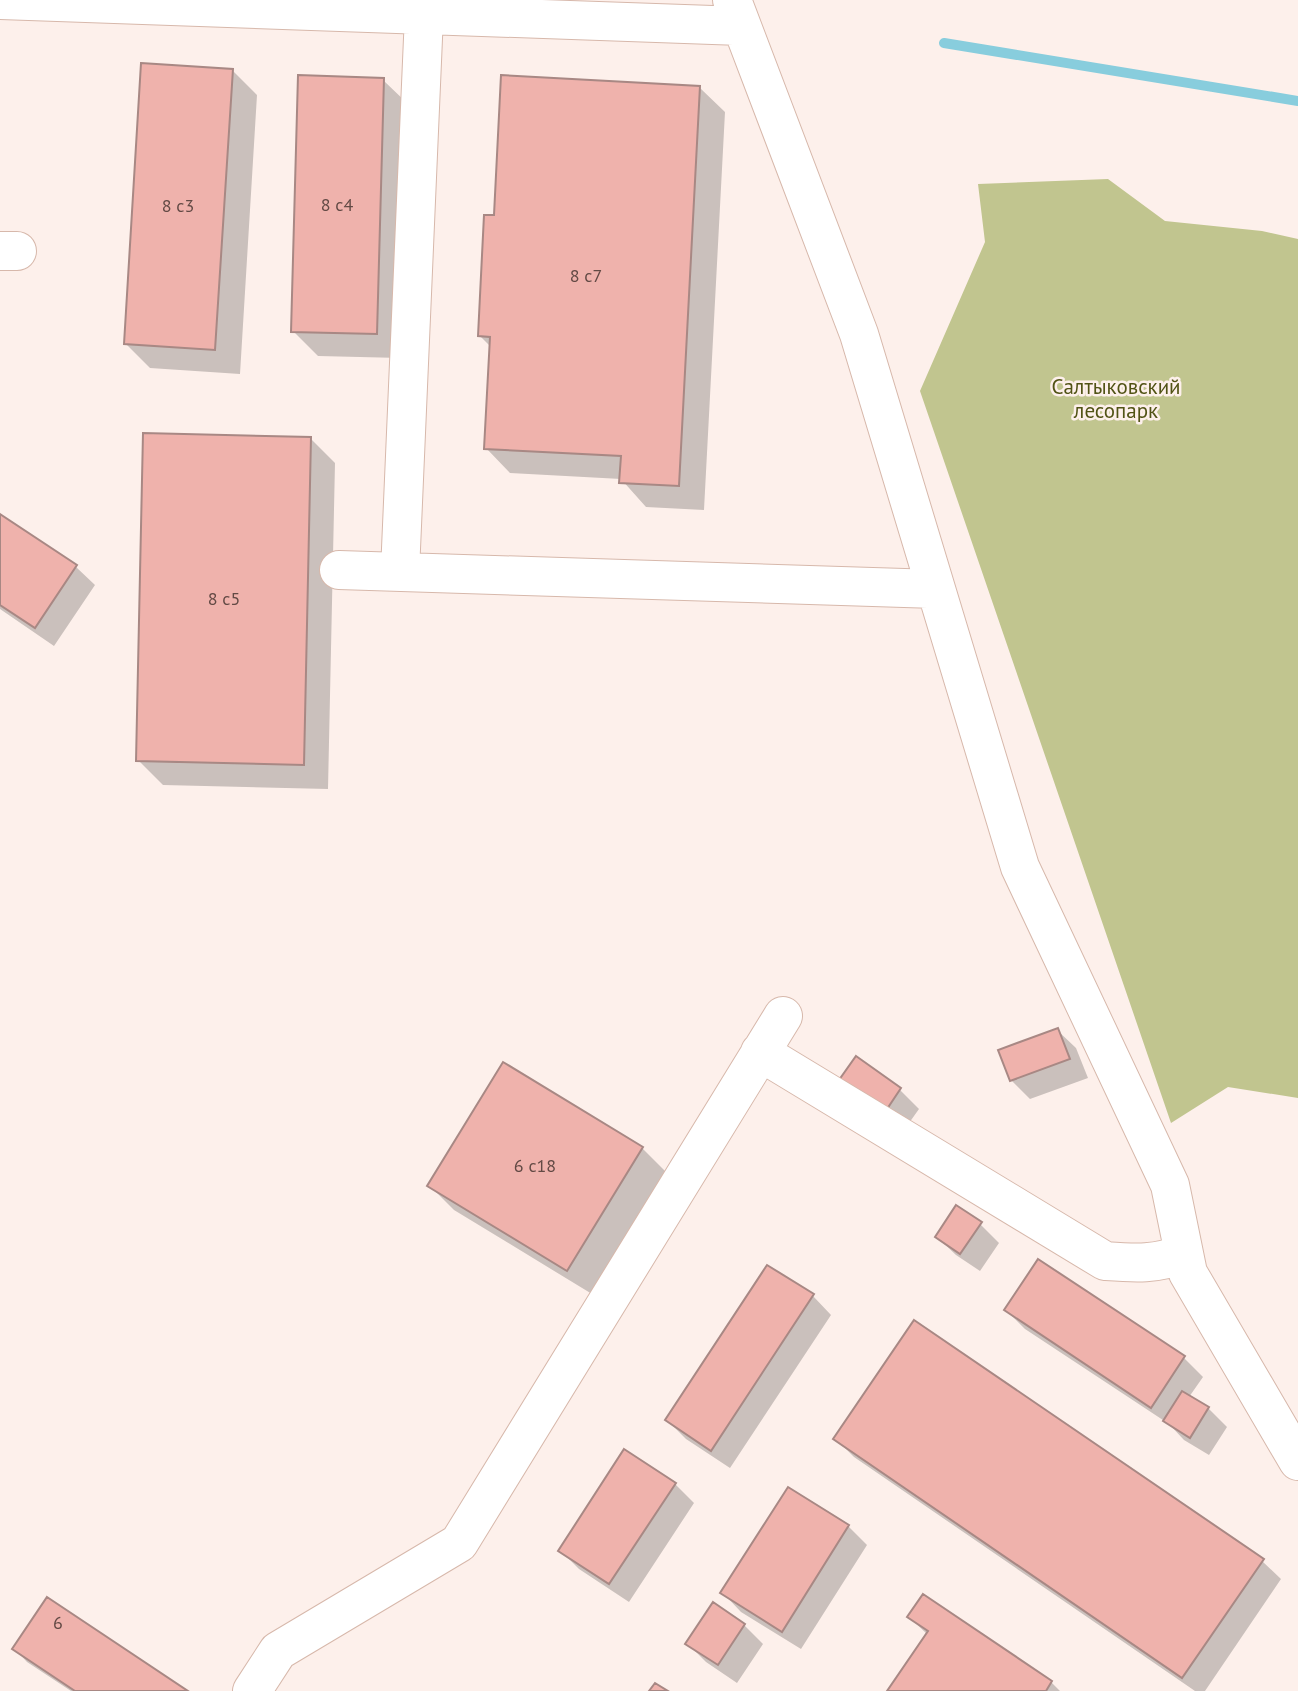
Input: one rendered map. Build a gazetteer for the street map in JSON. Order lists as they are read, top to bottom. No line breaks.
{"parks":["Салтыковский лесопарк"],"house_numbers":["8 с4","8 с3","8 с7","8 с5","6 с18","6"]}
